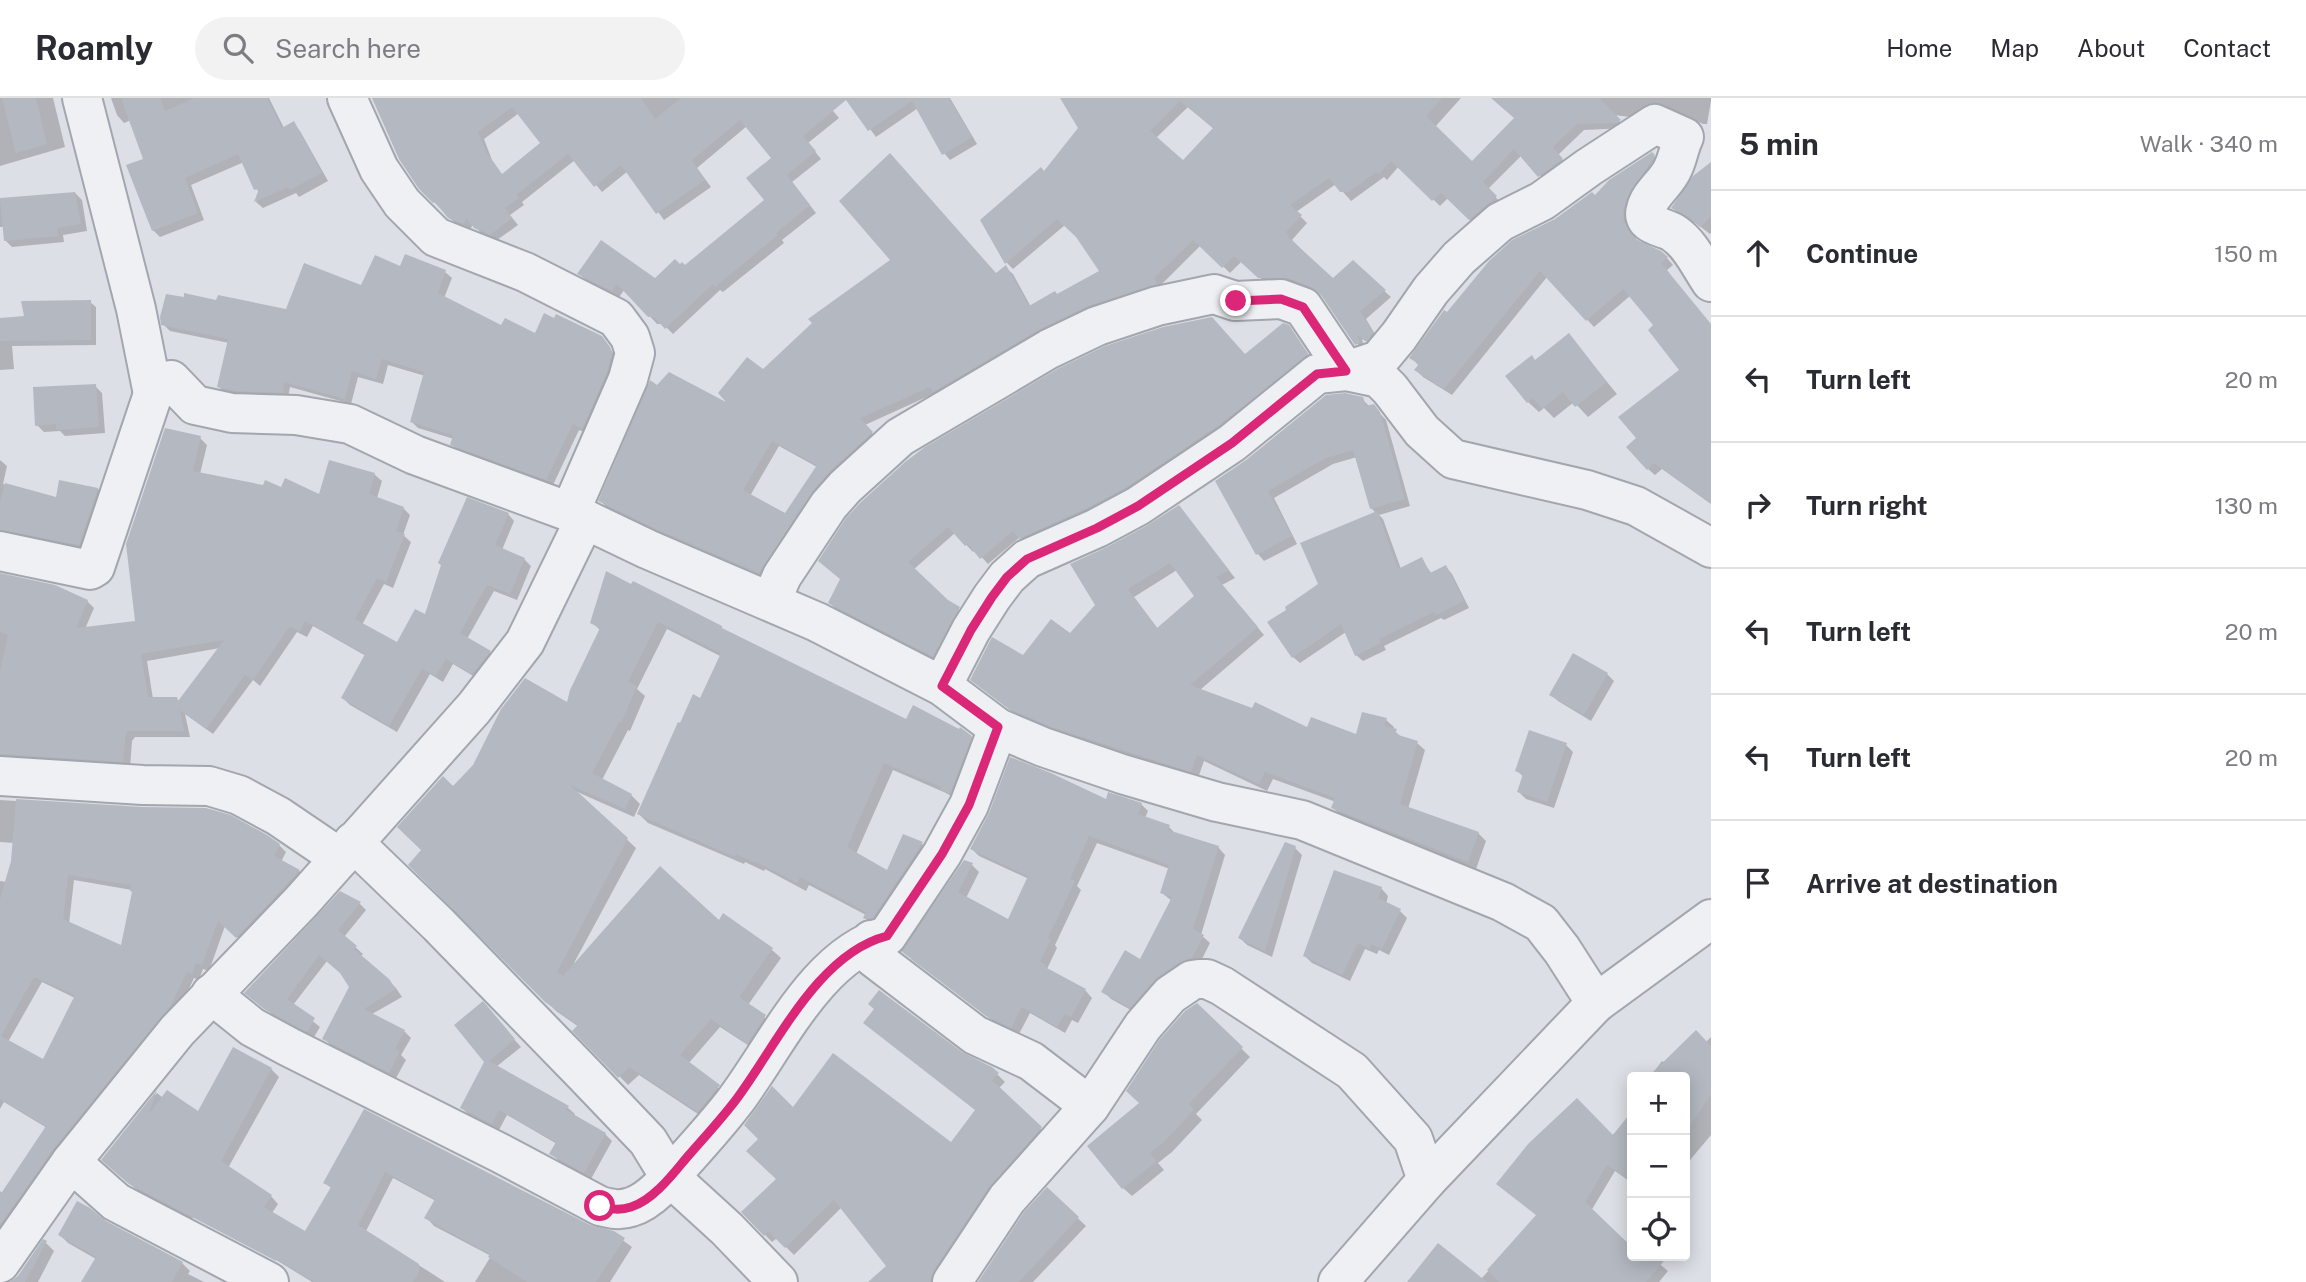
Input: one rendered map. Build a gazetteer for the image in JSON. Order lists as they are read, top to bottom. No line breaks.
{"page":{"header":"Roamly","search":"Search here","nav":["Home","Map","About","Contact"],"heading":["5 min","Walk · 340 m"],"list":[["Continue","150 m"],["Turn left","20 m"],["Turn right","130 m"],["Turn left","20 m"],["Turn left","20 m"],"Arrive at destination"],"map_buttons":["+","−"]}}
